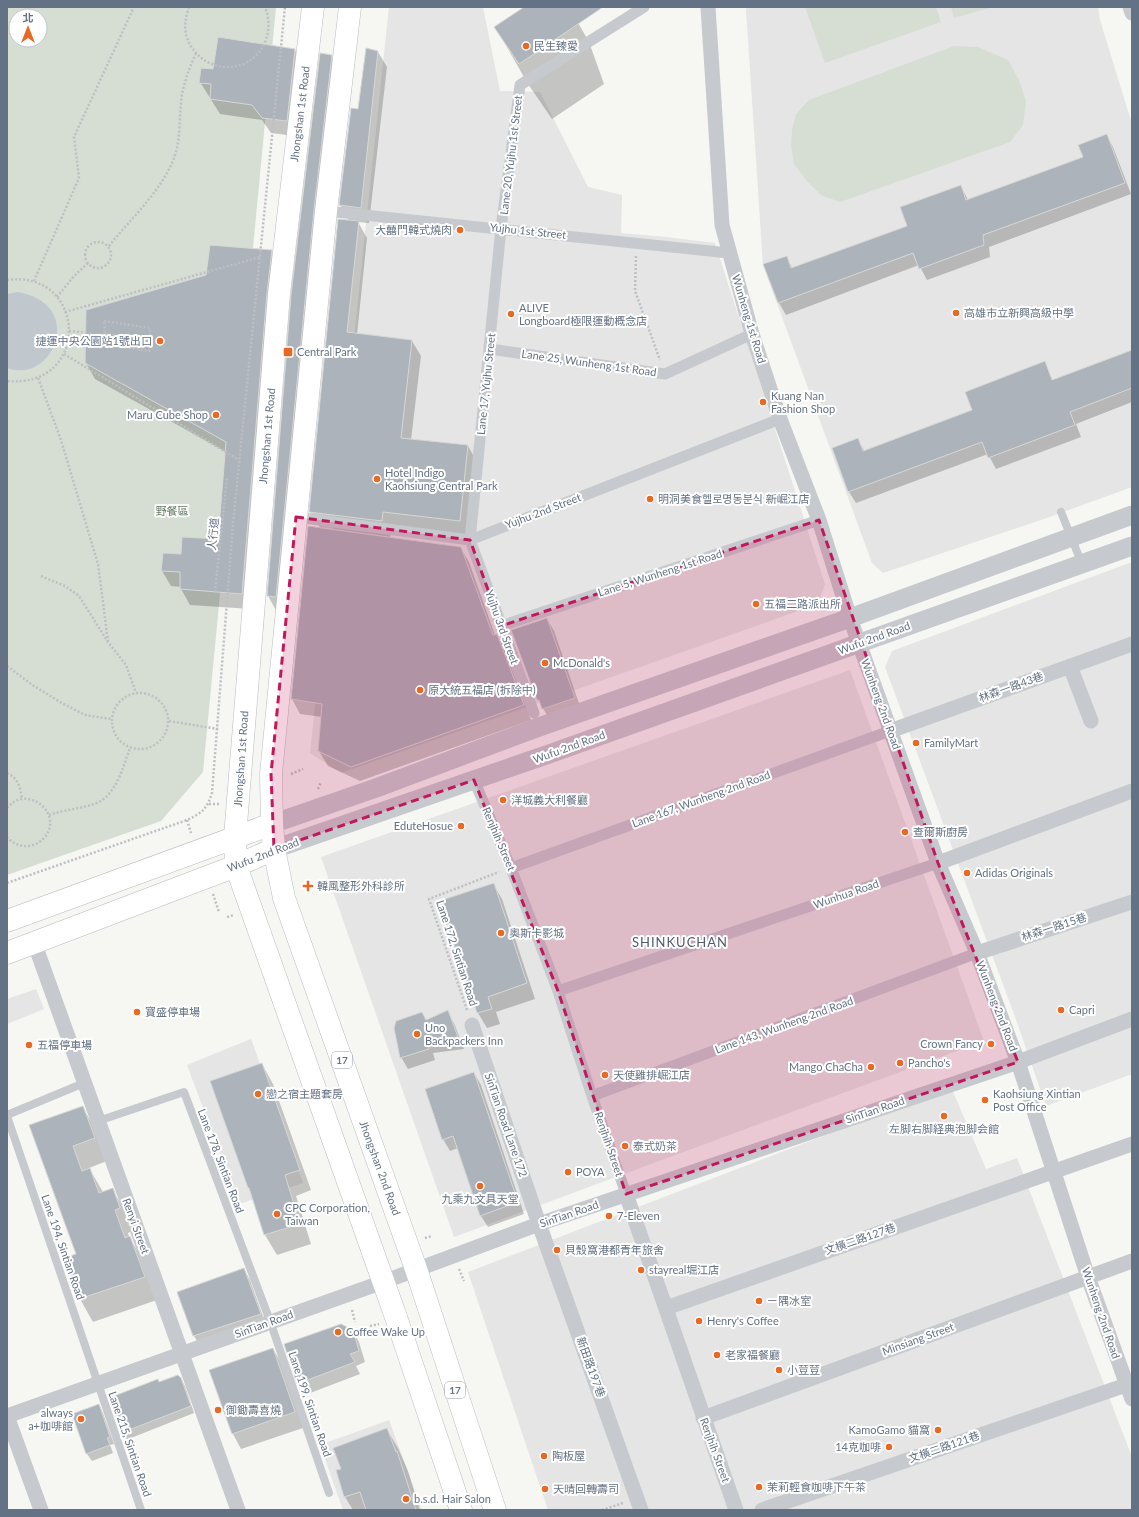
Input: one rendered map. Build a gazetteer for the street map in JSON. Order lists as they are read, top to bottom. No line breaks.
{"streets":{"main road":["Jhongshan 1st Road","Wufu 2nd Road","17","Jhongshan 2nd Road"],"street":["Lane 20, Yujhu 1st Street","Yujhu 1st Street","Wunheng 1st Road","Lane 25, Wunheng 1st Road","Lane 17, Yujhu Street","Yujhu 2nd Street","Lane 5, Wunheng 1st Road","Yujhu 3rd Street","林森一路43巷","Wunheng 2nd Road","Lane 167, Wunheng 2nd Road","Renjhih Street","Wunhua Road","林森一路15巷","Lane 143, Wunheng 2nd Road","SinTian Road","SinTian Road Lane 172","Renyi Street","文橫二路127巷","Minsiang Street","新田路197巷","文橫二路121巷"],"lane":["Lane 178, Sintian Road","Lane 194, Sintian Road","Lane 199, Sintian Road","Lane 215, Sintian Road"],"path":["人行道","Lane 172, Sintian Road"]},"crossings":[["Jhongshan 1st Road","Wufu 2nd Road"],["Lane 20, Yujhu 1st Street","Yujhu 1st Street"],["Lane 20, Yujhu 1st Street","Lane 17, Yujhu Street"],["Yujhu 1st Street","Wunheng 1st Road"],["Yujhu 1st Street","Lane 17, Yujhu Street"],["Wunheng 1st Road","Lane 25, Wunheng 1st Road"],["Wunheng 1st Road","Yujhu 2nd Street"],["Wunheng 1st Road","Lane 5, Wunheng 1st Road"],["Wunheng 1st Road","Wunheng 2nd Road"],["Lane 25, Wunheng 1st Road","Lane 17, Yujhu Street"],["Lane 17, Yujhu Street","Yujhu 2nd Street"],["Lane 17, Yujhu Street","Yujhu 3rd Street"],["Yujhu 2nd Street","Yujhu 3rd Street"],["Lane 5, Wunheng 1st Road","Yujhu 3rd Street"],["Wufu 2nd Road","Wunheng 2nd Road"],["Wufu 2nd Road","Renjhih Street"],["Wufu 2nd Road","Jhongshan 2nd Road"],["Wufu 2nd Road","Renyi Street"],["林森一路43巷","Wunheng 2nd Road"],["林森一路43巷","Lane 167, Wunheng 2nd Road"],["Wunheng 2nd Road","Lane 167, Wunheng 2nd Road"],["Wunheng 2nd Road","Wunhua Road"],["Wunheng 2nd Road","林森一路15巷"],["Wunheng 2nd Road","Lane 143, Wunheng 2nd Road"],["Wunheng 2nd Road","SinTian Road"],["Wunheng 2nd Road","文橫二路127巷"],["Wunheng 2nd Road","Minsiang Street"],["Wunheng 2nd Road","文橫二路121巷"],["Lane 167, Wunheng 2nd Road","Renjhih Street"],["Lane 167, Wunheng 2nd Road","Lane 172, Sintian Road"],["Renjhih Street","Wunhua Road"],["Renjhih Street","Lane 172, Sintian Road"],["Renjhih Street","Lane 143, Wunheng 2nd Road"],["Renjhih Street","SinTian Road"],["Renjhih Street","文橫二路127巷"],["Renjhih Street","Minsiang Street"],["林森一路15巷","Lane 143, Wunheng 2nd Road"],["Lane 172, Sintian Road","SinTian Road Lane 172"],["SinTian Road","SinTian Road Lane 172"],["SinTian Road","Lane 178, Sintian Road"],["SinTian Road","Jhongshan 2nd Road"],["SinTian Road","Renyi Street"],["SinTian Road","Lane 194, Sintian Road"],["SinTian Road","新田路197巷"],["SinTian Road","Lane 199, Sintian Road"],["SinTian Road","Lane 215, Sintian Road"],["SinTian Road Lane 172","新田路197巷"],["Lane 178, Sintian Road","Renyi Street"],["Lane 178, Sintian Road","Lane 199, Sintian Road"],["Renyi Street","Lane 194, Sintian Road"],["Lane 194, Sintian Road","Lane 215, Sintian Road"]],"districts":["SHINKUCHAN"],"parks":["野餐區"],"places":{"other":["民生臻愛","大囍門韓式燒肉","高雄市立新興高級中學","ALIVE Longboard極限運動概念店","捷運中央公園站1號出口","Kuang Nan Fashion Shop","Maru Cube Shop","Hotel Indigo Kaohsiung Central Park","明洞美食헬로명동분식 新崛江店","五福二路派出所","McDonald's","原大統五福店 (拆除中)","FamilyMart","洋城義大利餐廳","EduteHosue","查爾斯廚房","Adidas Originals","奧斯卡影城","Capri","寶盛停車場","Uno Backpackers Inn","Crown Fancy","五福停車場","Pancho's","Mango ChaCha","天使雞排崛江店","戀之宿主題套房","Kaohsiung Xintian Post Office","左脚右脚経典泡脚会館","泰式奶茶","POYA","九乘九文具天堂","CPC Corporation, Taiwan","7-Eleven","貝殼窩港都青年旅舍","stayreal堀江店","ㄧ隅冰室","Henry's Coffee","Coffee Wake Up","老家福餐廳","小荳荳","御鋤壽喜燒","always a+咖啡館","KamoGamo 貓窩","14克咖啡","陶板屋","茉莉輕食咖啡下午茶","天晴回轉壽司","b.s.d. Hair Salon"],"transit":["Central Park"],"health":["韓風整形外科診所"]},"north":"top"}
